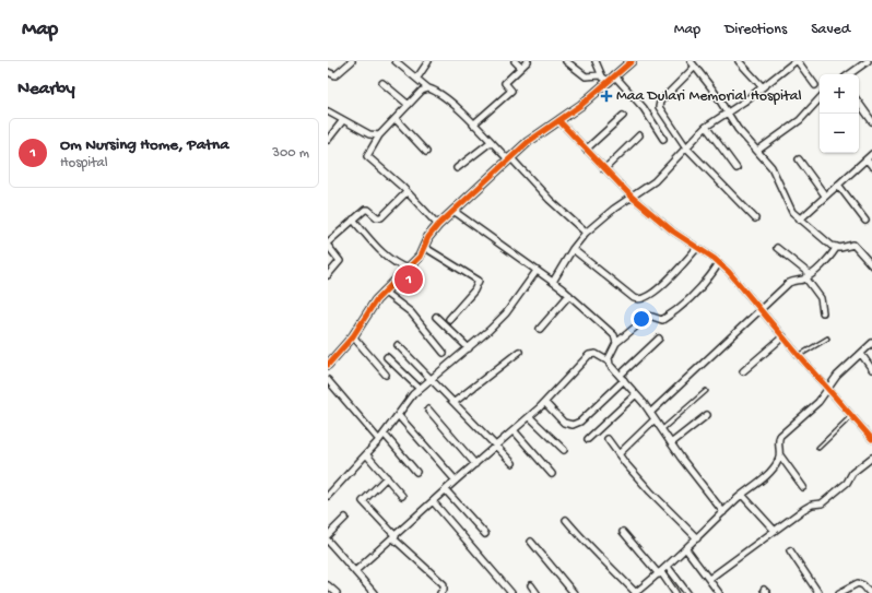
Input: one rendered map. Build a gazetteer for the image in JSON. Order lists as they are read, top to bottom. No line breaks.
{"places":{"health":["Maa Dulari Memorial Hospital"]},"page":{"header":"Map","nav":["Map","Directions","Saved"],"heading":"Nearby","map_buttons":["+","−"],"list":[{"mark":"1","name":"Om Nursing Home, Patna","note":"Hospital","value":"300 m"}],"pins":"1"}}
